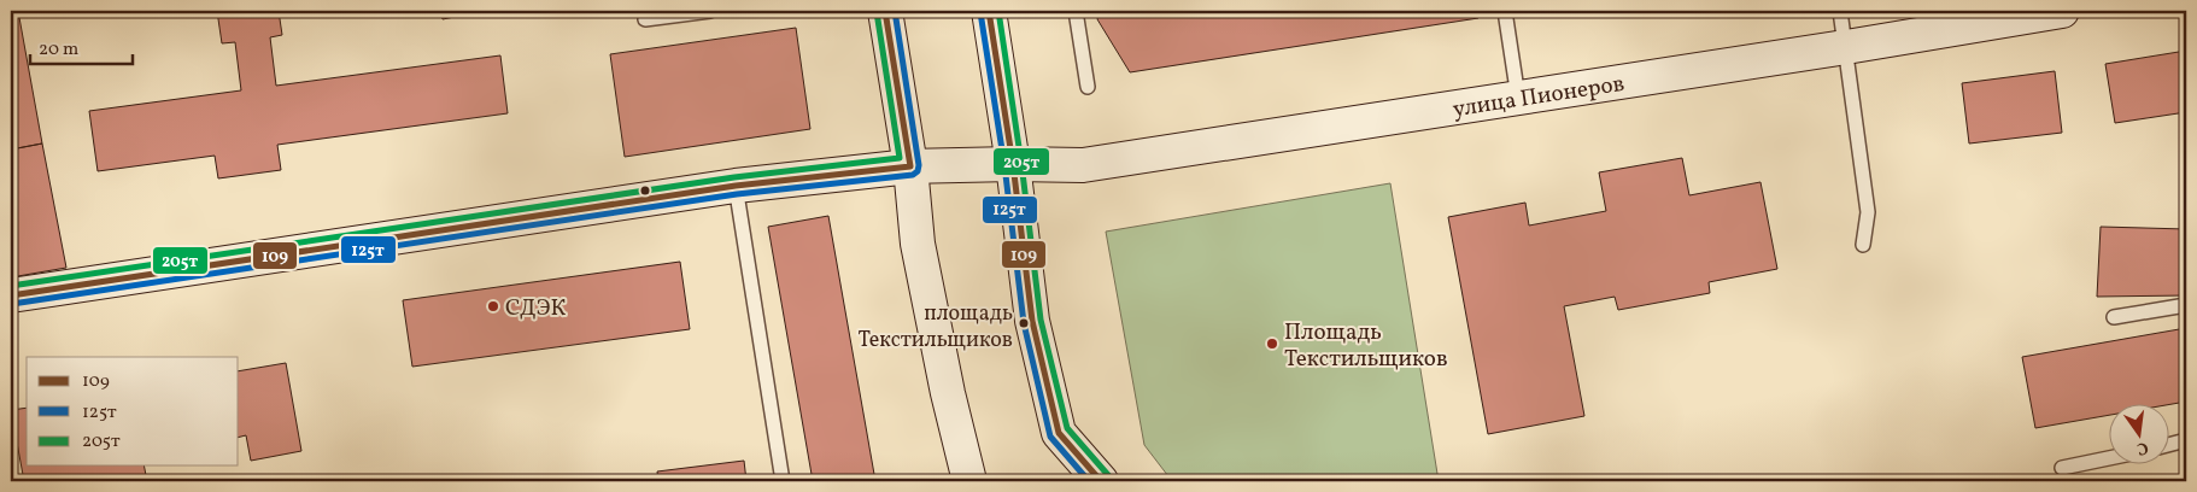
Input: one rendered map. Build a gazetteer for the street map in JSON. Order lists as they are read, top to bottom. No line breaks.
{"streets":{"main road":["улица Пионеров"]},"places":["СДЭК","площадь Текстильщиков","Площадь Текстильщиков"],"lines":["transit line 109","transit line 125т","transit line 205т"],"legend":["109","125т","205т"],"scale_bar":"20 m","north":"bottom"}
